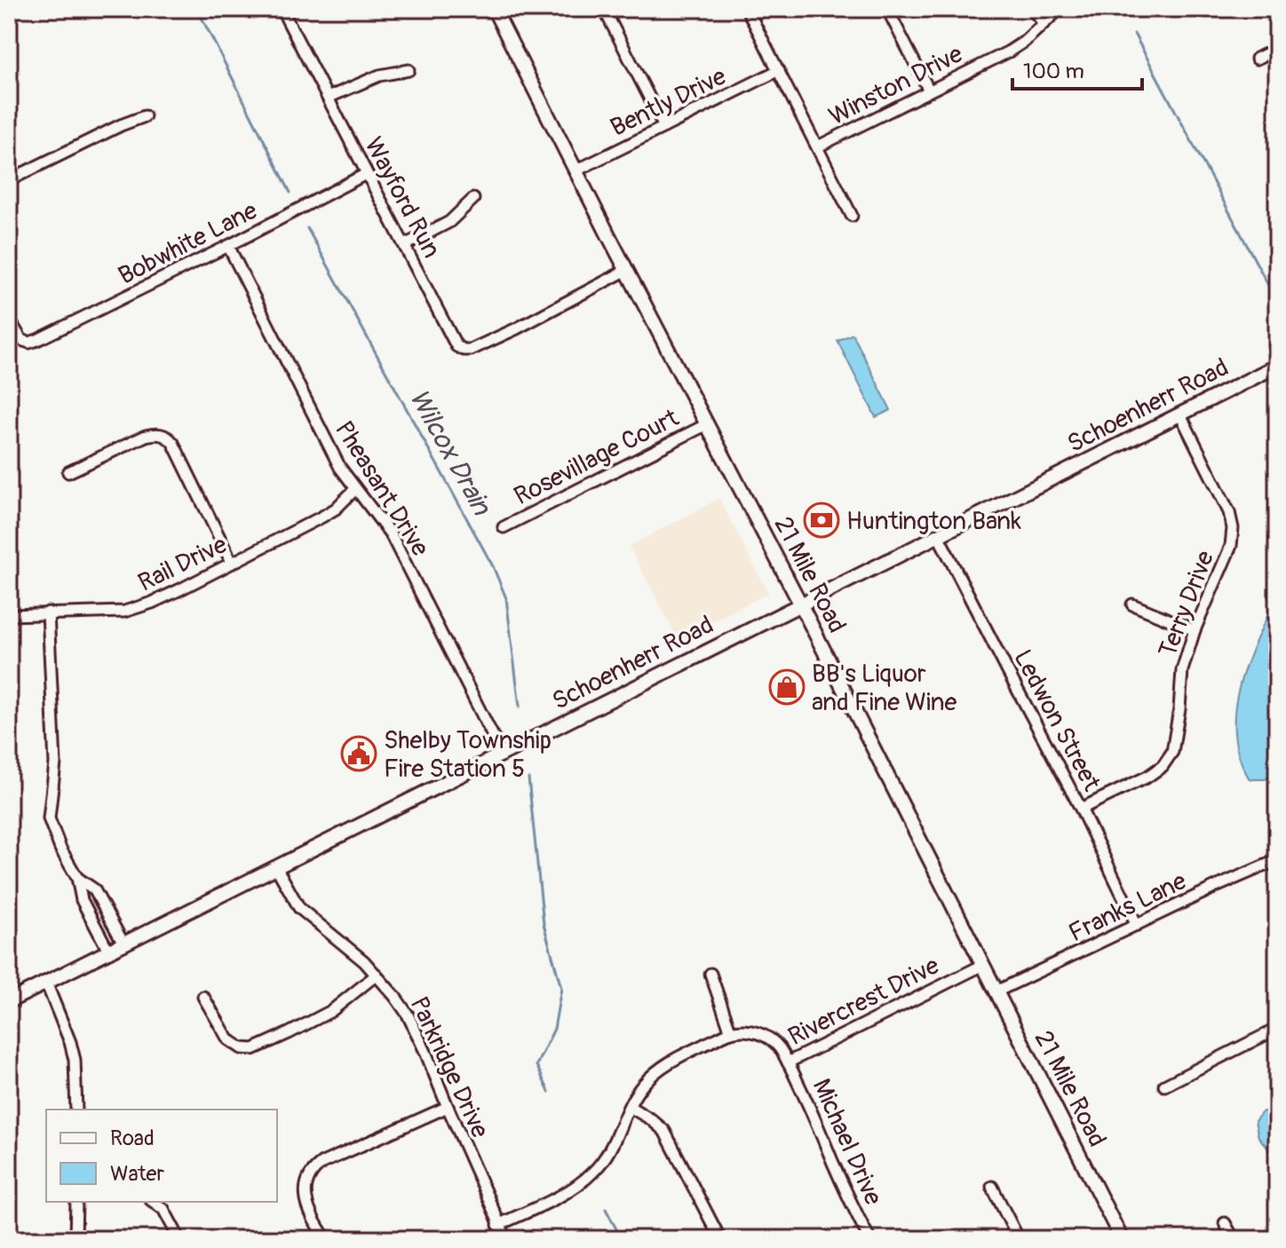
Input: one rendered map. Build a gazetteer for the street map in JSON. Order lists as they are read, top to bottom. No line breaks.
{"streets":{"street":["Winston Drive","Bently Drive","Wayford Run","Bobwhite Lane","Schoenherr Road","Rosevillage Court","Pheasant Drive","Rail Drive","21 Mile Road","Terry Drive","Ledwon Street","Franks Lane","Rivercrest Drive","Parkridge Drive","Michael Drive"]},"crossings":[["Bently Drive","21 Mile Road"],["Wayford Run","Bobwhite Lane"],["Wayford Run","21 Mile Road"],["Bobwhite Lane","Pheasant Drive"],["Schoenherr Road","Pheasant Drive"],["Schoenherr Road","21 Mile Road"],["Schoenherr Road","Terry Drive"],["Schoenherr Road","Ledwon Street"],["Schoenherr Road","Parkridge Drive"],["Rosevillage Court","21 Mile Road"],["Pheasant Drive","Rail Drive"],["21 Mile Road","Franks Lane"],["21 Mile Road","Rivercrest Drive"],["Terry Drive","Ledwon Street"],["Ledwon Street","Franks Lane"],["Rivercrest Drive","Michael Drive"]],"water":["Wilcox Drain"],"places":{"bank":["Huntington Bank"],"shop":["BB's Liquor and Fine Wine"],"public building":["Shelby Township Fire Station 5"]},"legend":["Road","Water"],"scale_bar":"100 m"}
